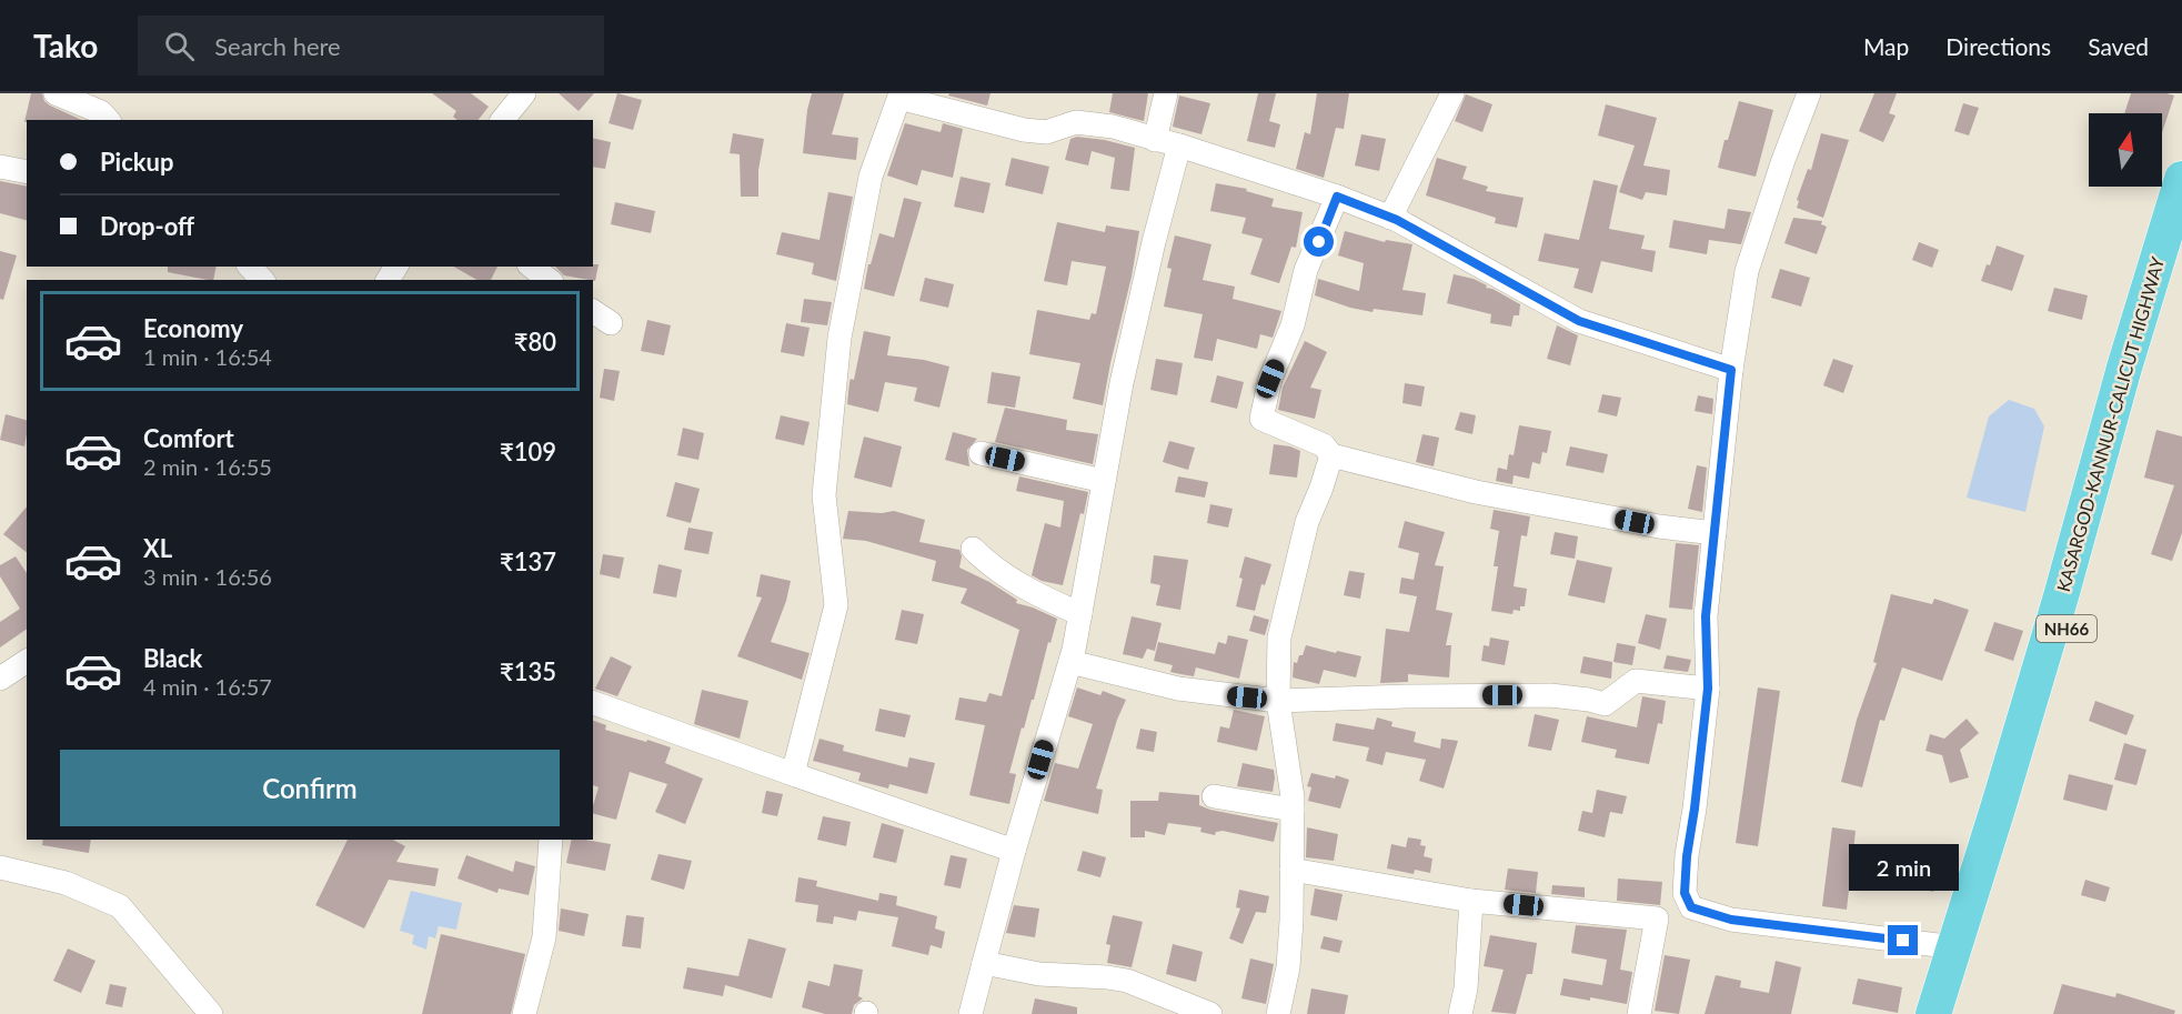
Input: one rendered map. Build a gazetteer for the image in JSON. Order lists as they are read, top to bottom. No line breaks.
{"streets":{"highway":["KASARGOD-KANNUR-CALICUT HIGHWAY","NH66"]},"north":"top","page":{"header":"Tako","search":"Search here","nav":["Map","Directions","Saved"],"banner":["Pickup","Drop-off"],"list":[{"name":"Economy","note":"1 min · 16:54","value":"₹80"},{"name":"Comfort","note":"2 min · 16:55","value":"₹109"},{"name":"XL","note":"3 min · 16:56","value":"₹137"},{"name":"Black","note":"4 min · 16:57","value":"₹135"}],"buttons":"Confirm","bubble":"2 min"}}
